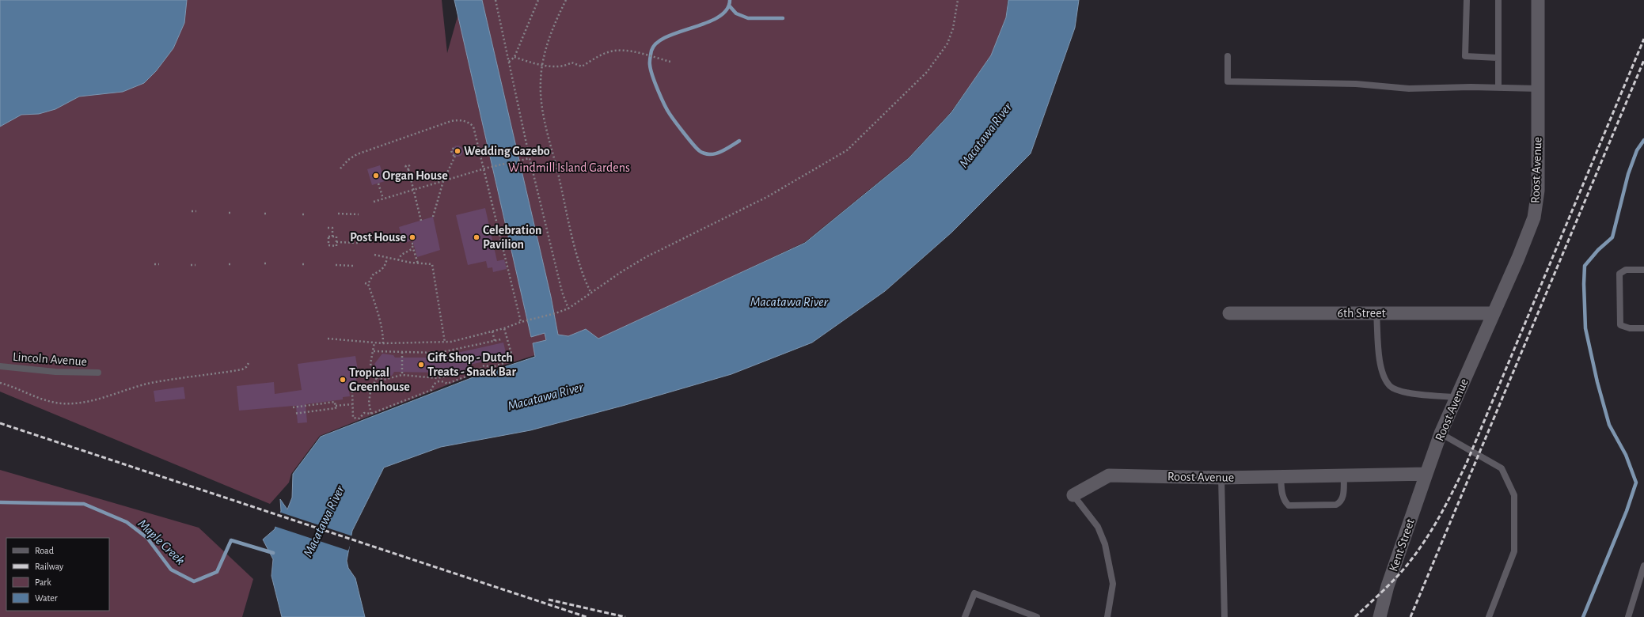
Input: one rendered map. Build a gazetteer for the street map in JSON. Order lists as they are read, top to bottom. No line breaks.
{"streets":{"street":["Roost Avenue","6th Street","Kent Street"],"lane":["Lincoln Avenue"]},"crossings":[["Roost Avenue","6th Street"],["Roost Avenue","Kent Street"]],"water":["Macatawa River","Maple Creek"],"parks":["Windmill Island Gardens"],"places":["Wedding Gazebo","Organ House","Post House","Celebration Pavilion","Gift Shop - Dutch Treats - Snack Bar","Tropical Greenhouse"],"legend":["Road","Railway","Park","Water"]}
